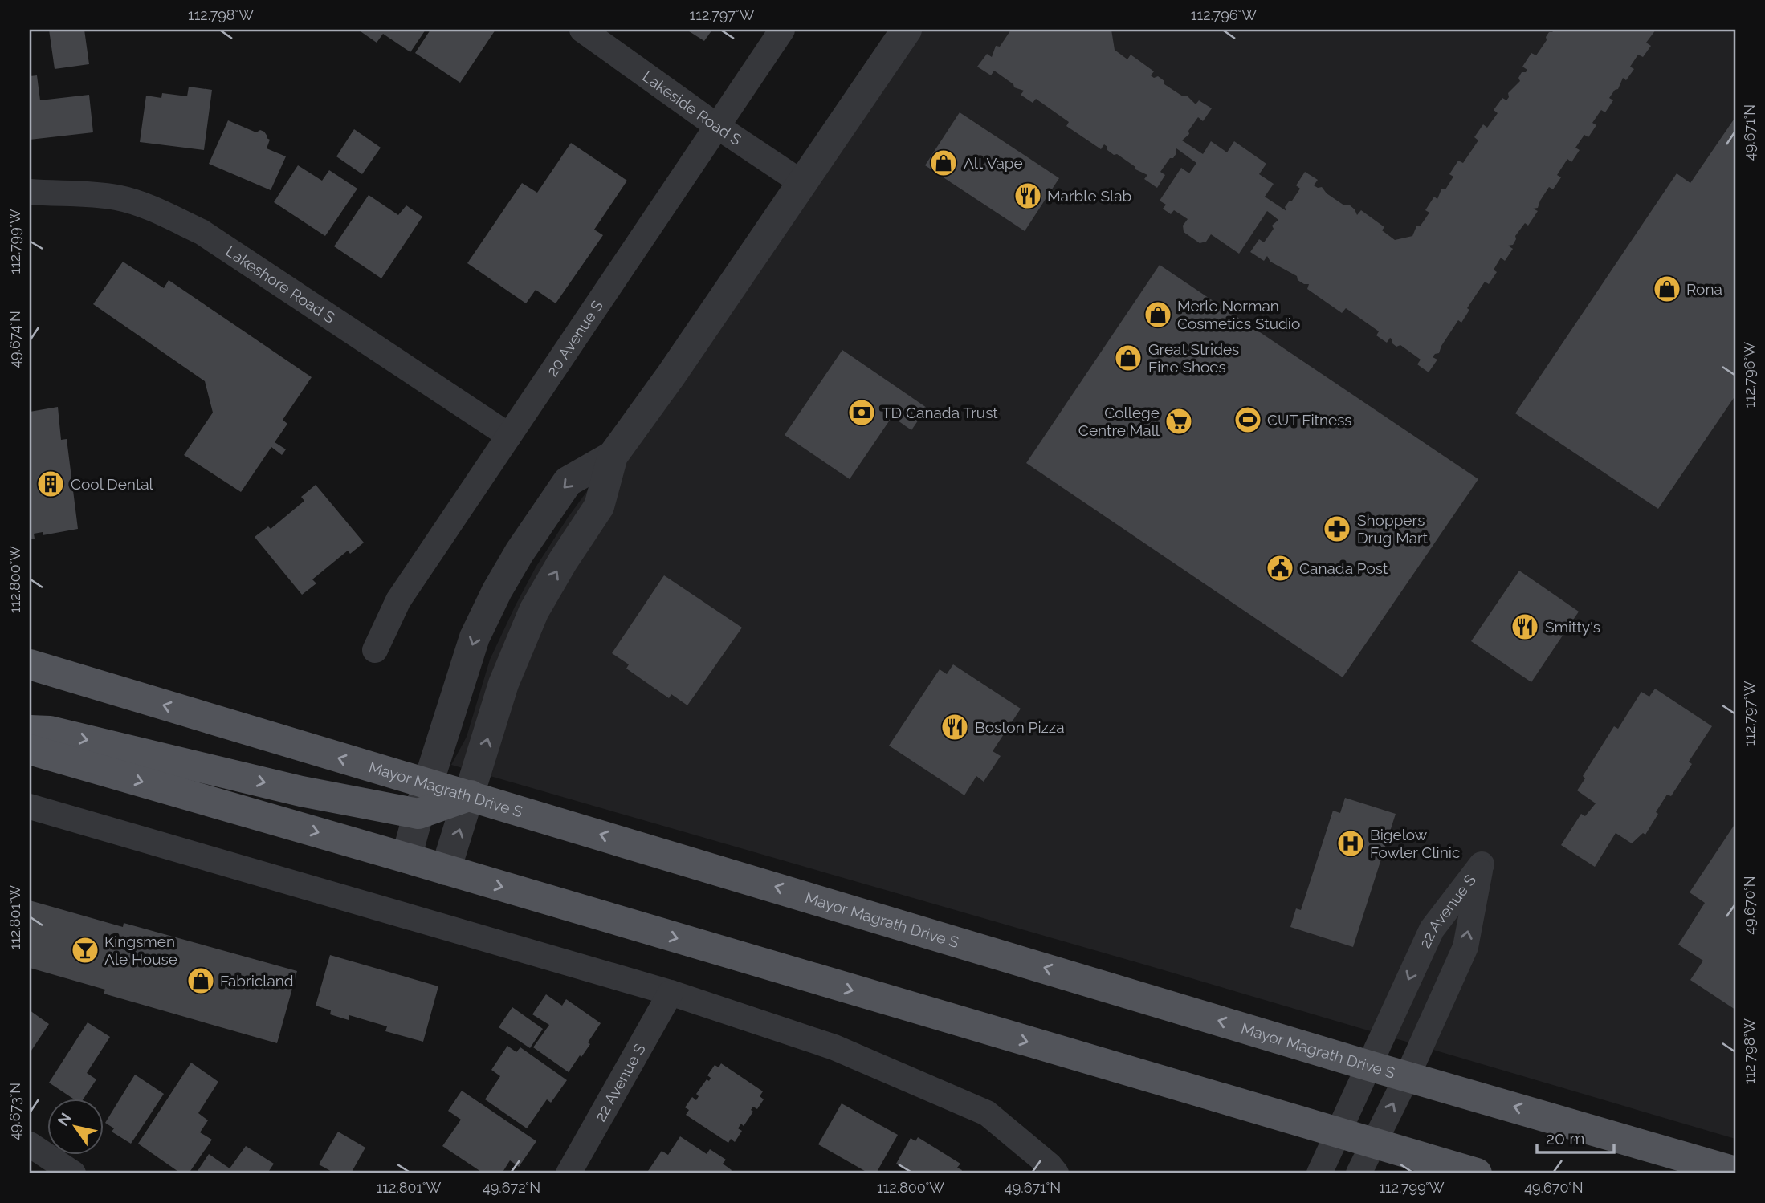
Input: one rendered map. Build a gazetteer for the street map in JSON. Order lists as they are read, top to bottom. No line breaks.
{"streets":{"main road":["Mayor Magrath Drive S"],"street":["Lakeside Road S","Lakeshore Road S","20 Avenue S","22 Avenue S"]},"crossings":[["Lakeside Road S","20 Avenue S"],["Lakeshore Road S","20 Avenue S"],["Mayor Magrath Drive S","22 Avenue S"]],"places":{"shop":["Alt Vape","Rona","Merle Norman Cosmetics Studio","Great Strides Fine Shoes","Fabricland"],"restaurant":["Marble Slab","Smitty's","Boston Pizza"],"bank":["TD Canada Trust"],"sports":["CUT Fitness"],"supermarket":["College Centre Mall"],"building":["Cool Dental"],"pharmacy":["Shoppers Drug Mart"],"public building":["Canada Post"],"hospital":["Bigelow Fowler Clinic"],"bar":["Kingsmen Ale House"]},"scale_bar":"20 m","north":"top left","coordinates":["112.798°W","112.797°W","112.796°W","49.671°N","112.799°W","49.674°N","112.800°W","49.670°N","112.801°W","49.673°N","49.672°N"]}
